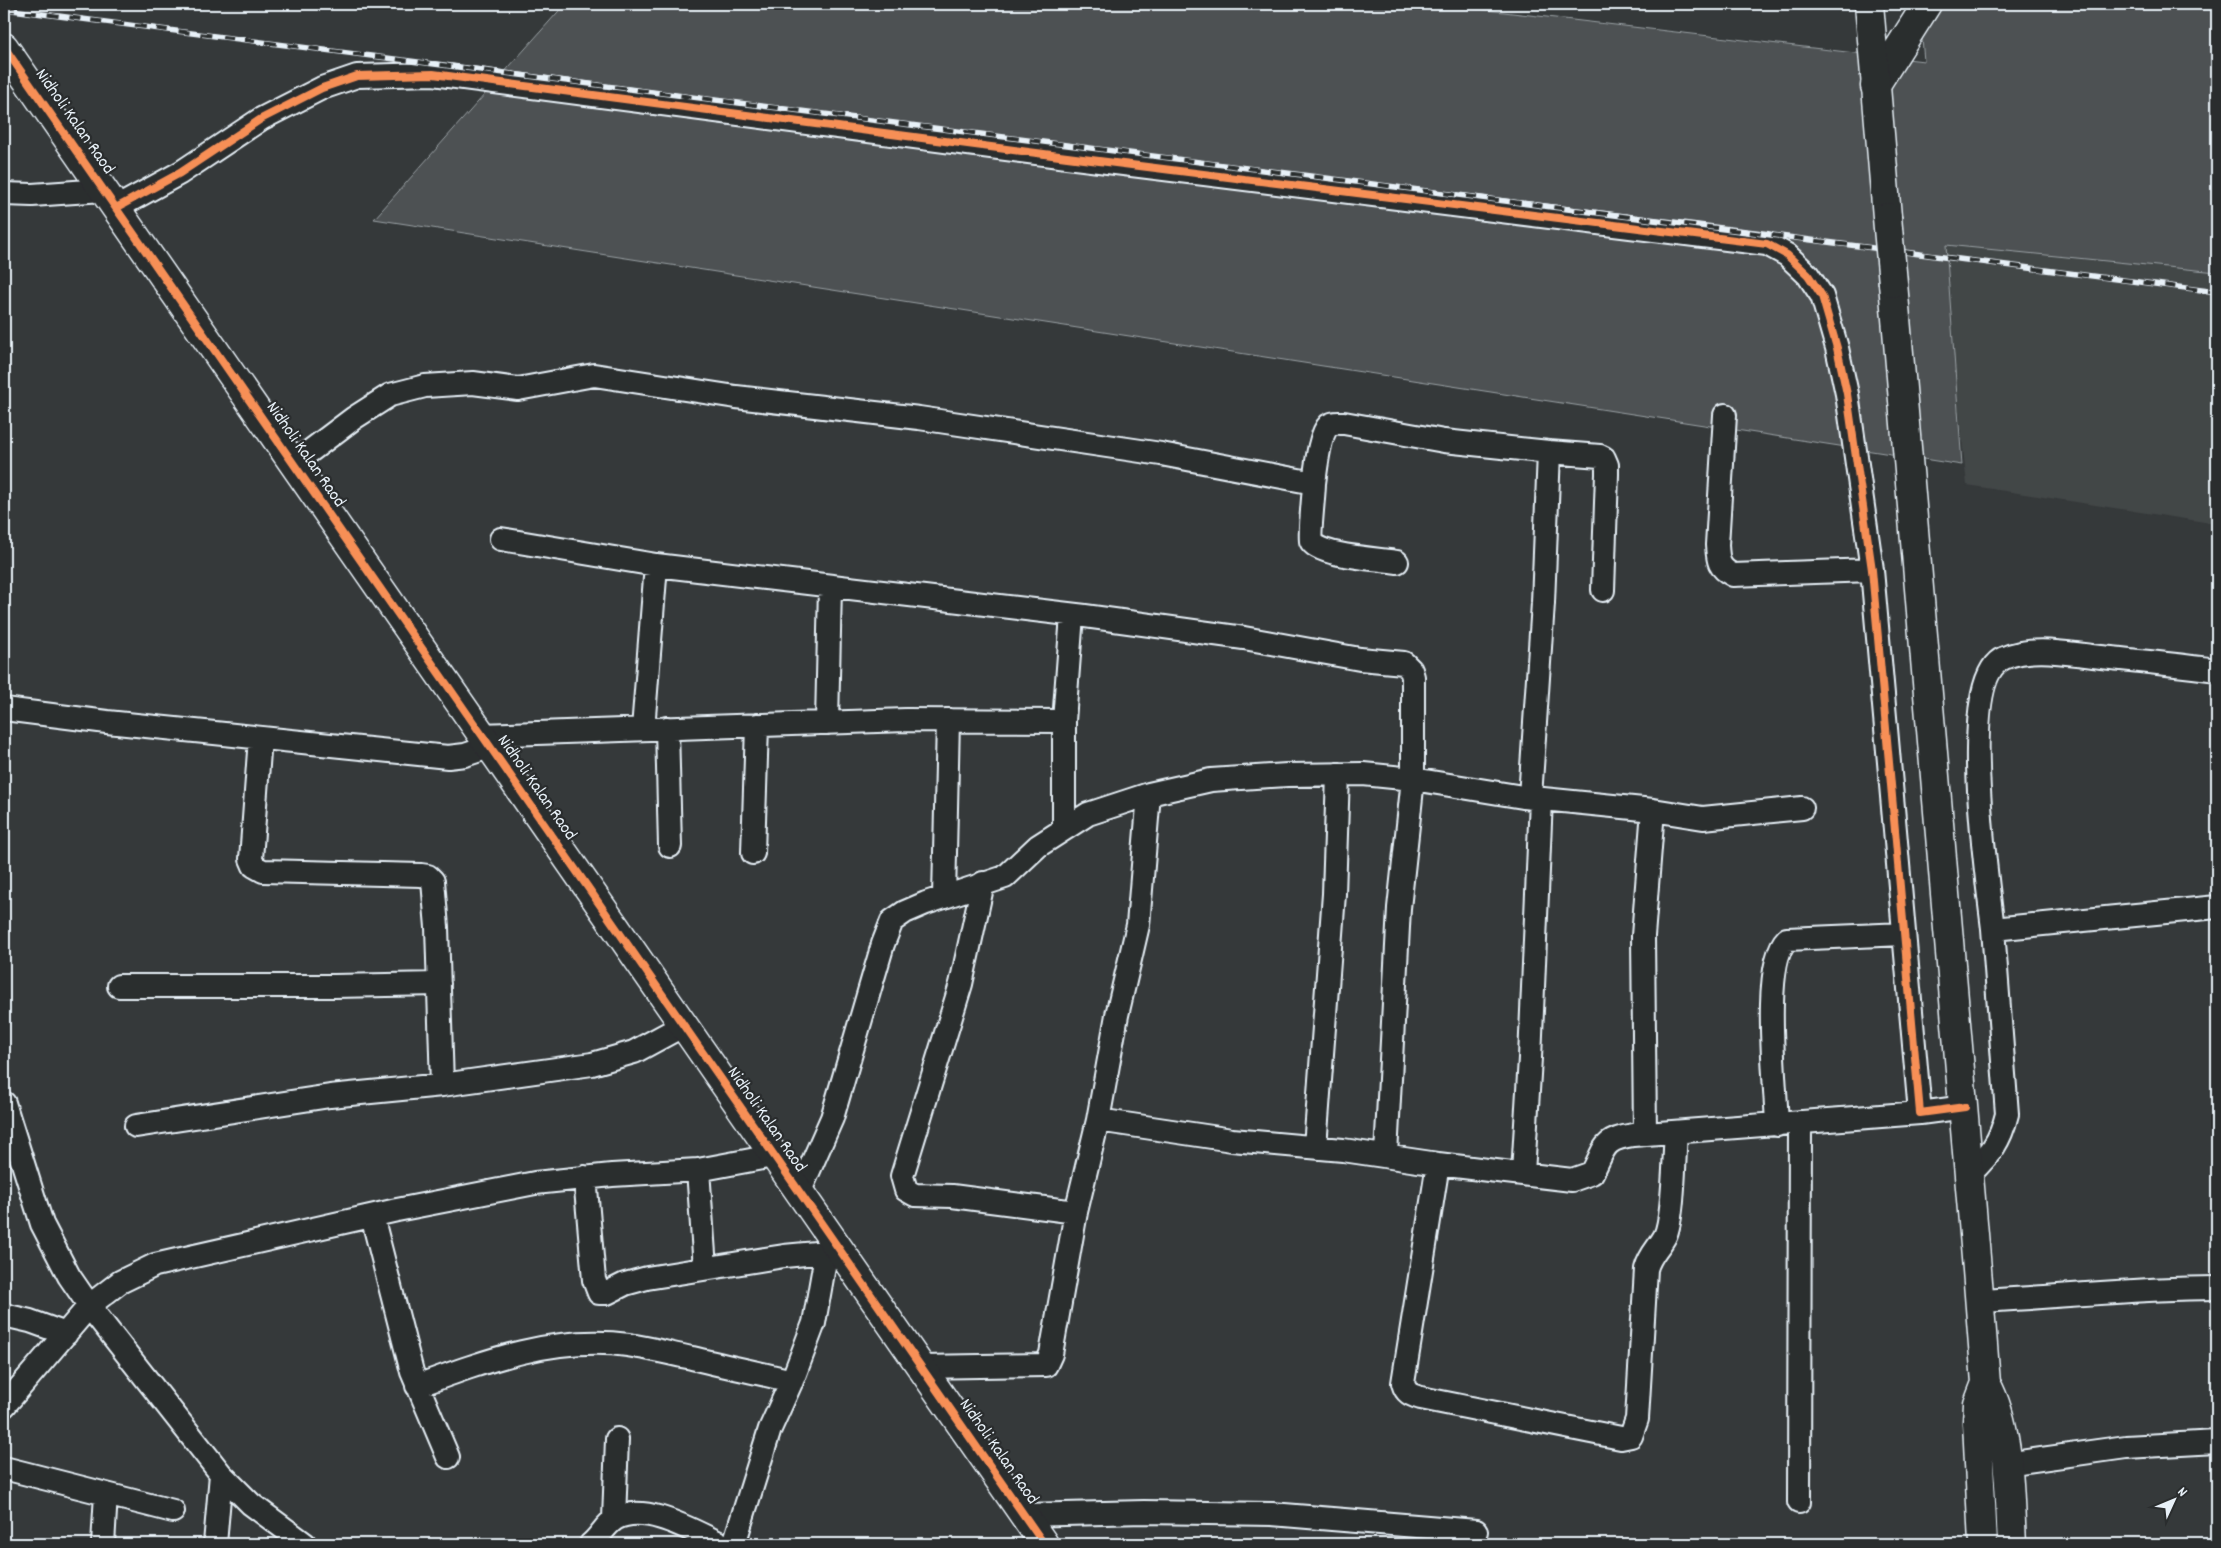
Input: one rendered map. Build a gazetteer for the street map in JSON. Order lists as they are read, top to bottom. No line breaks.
{"streets":{"main road":["Nidholi Kalan Raod"]},"north":"top right"}
